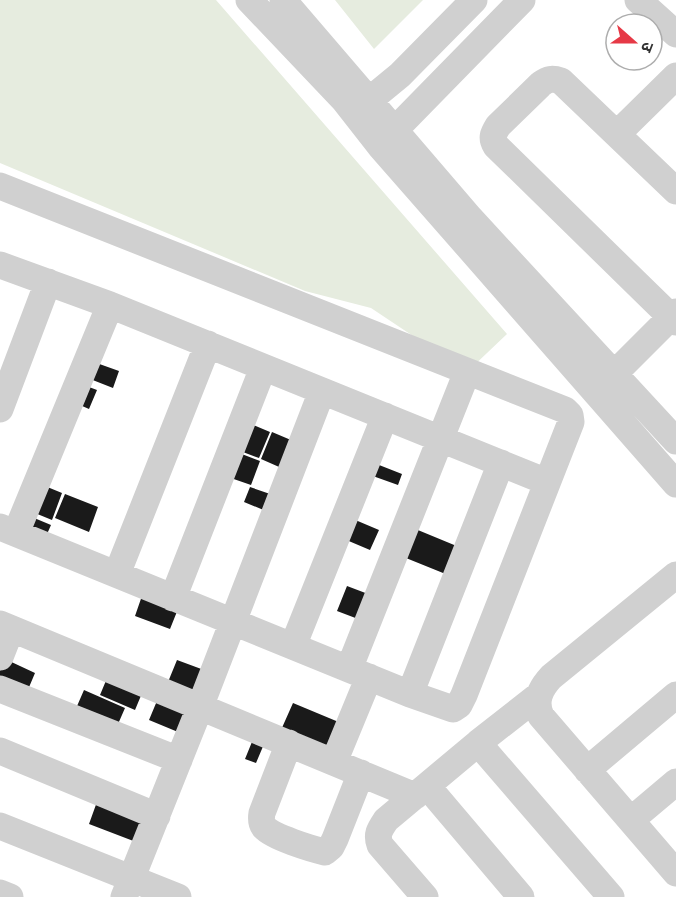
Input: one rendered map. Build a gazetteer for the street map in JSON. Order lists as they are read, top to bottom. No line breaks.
{"north":"right"}
